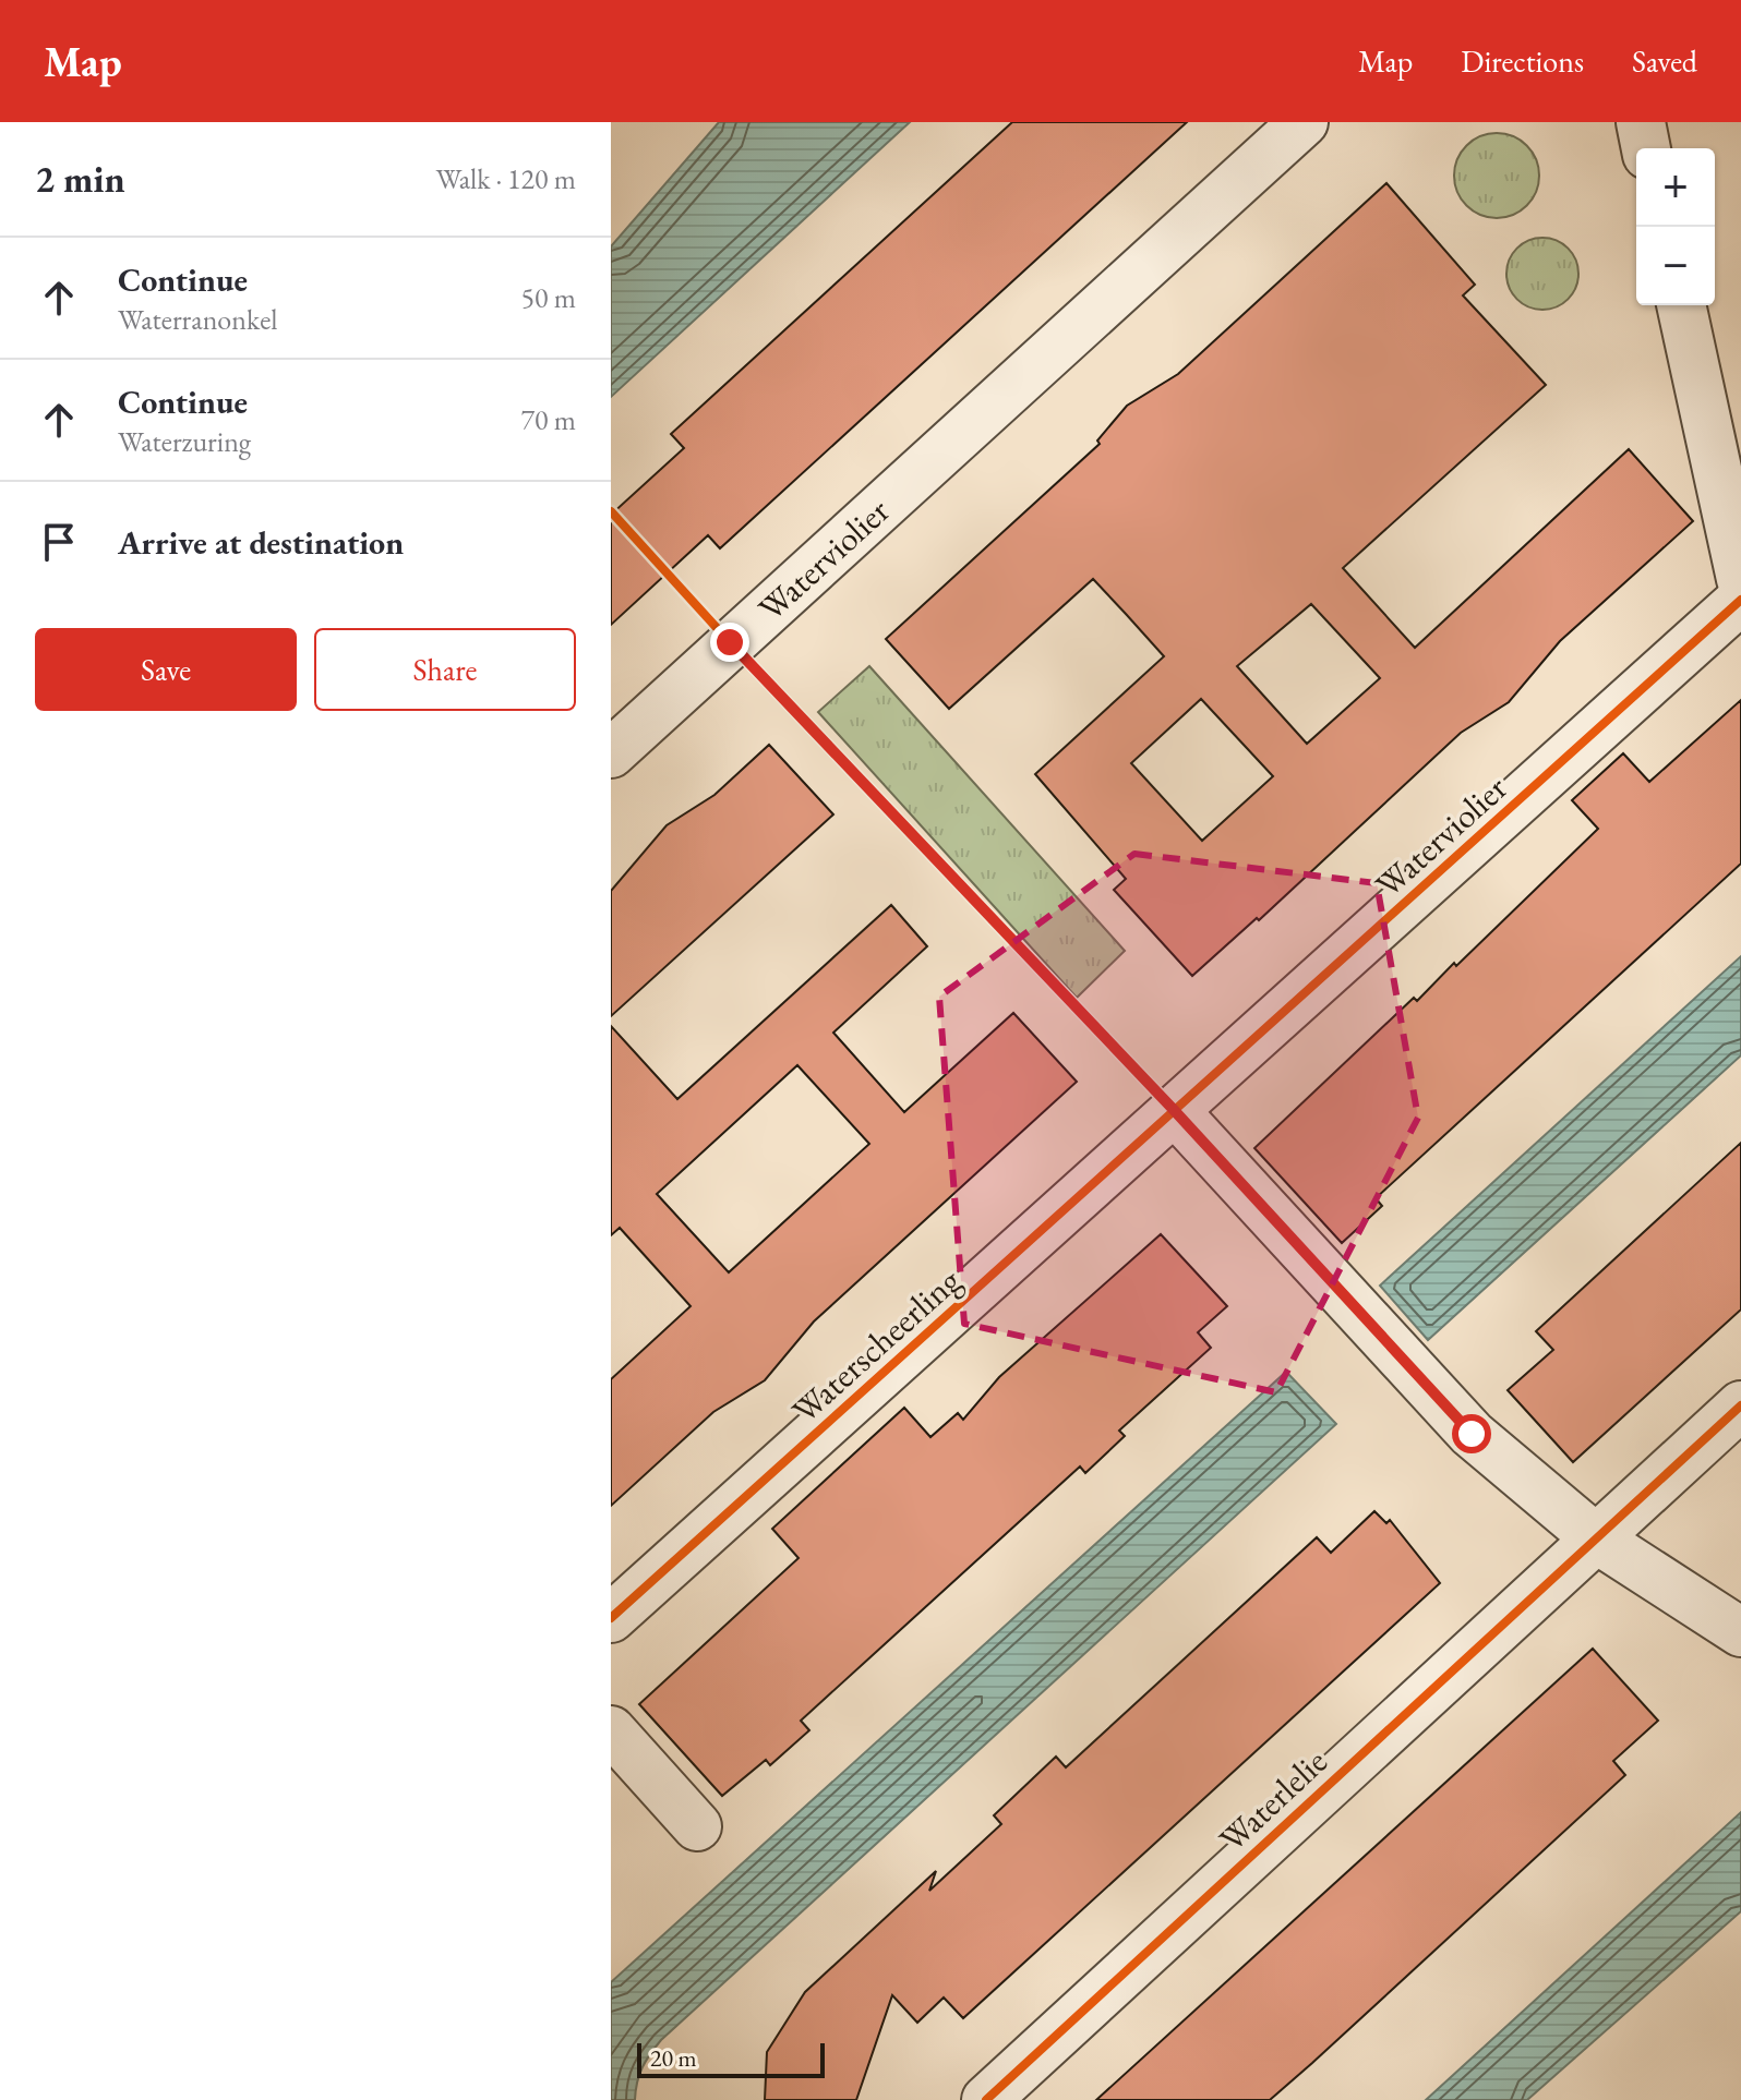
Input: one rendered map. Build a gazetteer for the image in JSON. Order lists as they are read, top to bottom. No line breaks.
{"streets":{"street":["Waterviolier","Waterscheerling","Waterlelie"]},"crossings":[["Waterviolier","Waterscheerling"]],"scale_bar":"20 m","page":{"header":"Map","nav":["Map","Directions","Saved"],"heading":["2 min","Walk · 120 m"],"map_buttons":["+","−"],"list":[["Continue","Waterranonkel","50 m"],["Continue","Waterzuring","70 m"],"Arrive at destination"],"buttons":["Save","Share"],"scale":"20 m"}}
